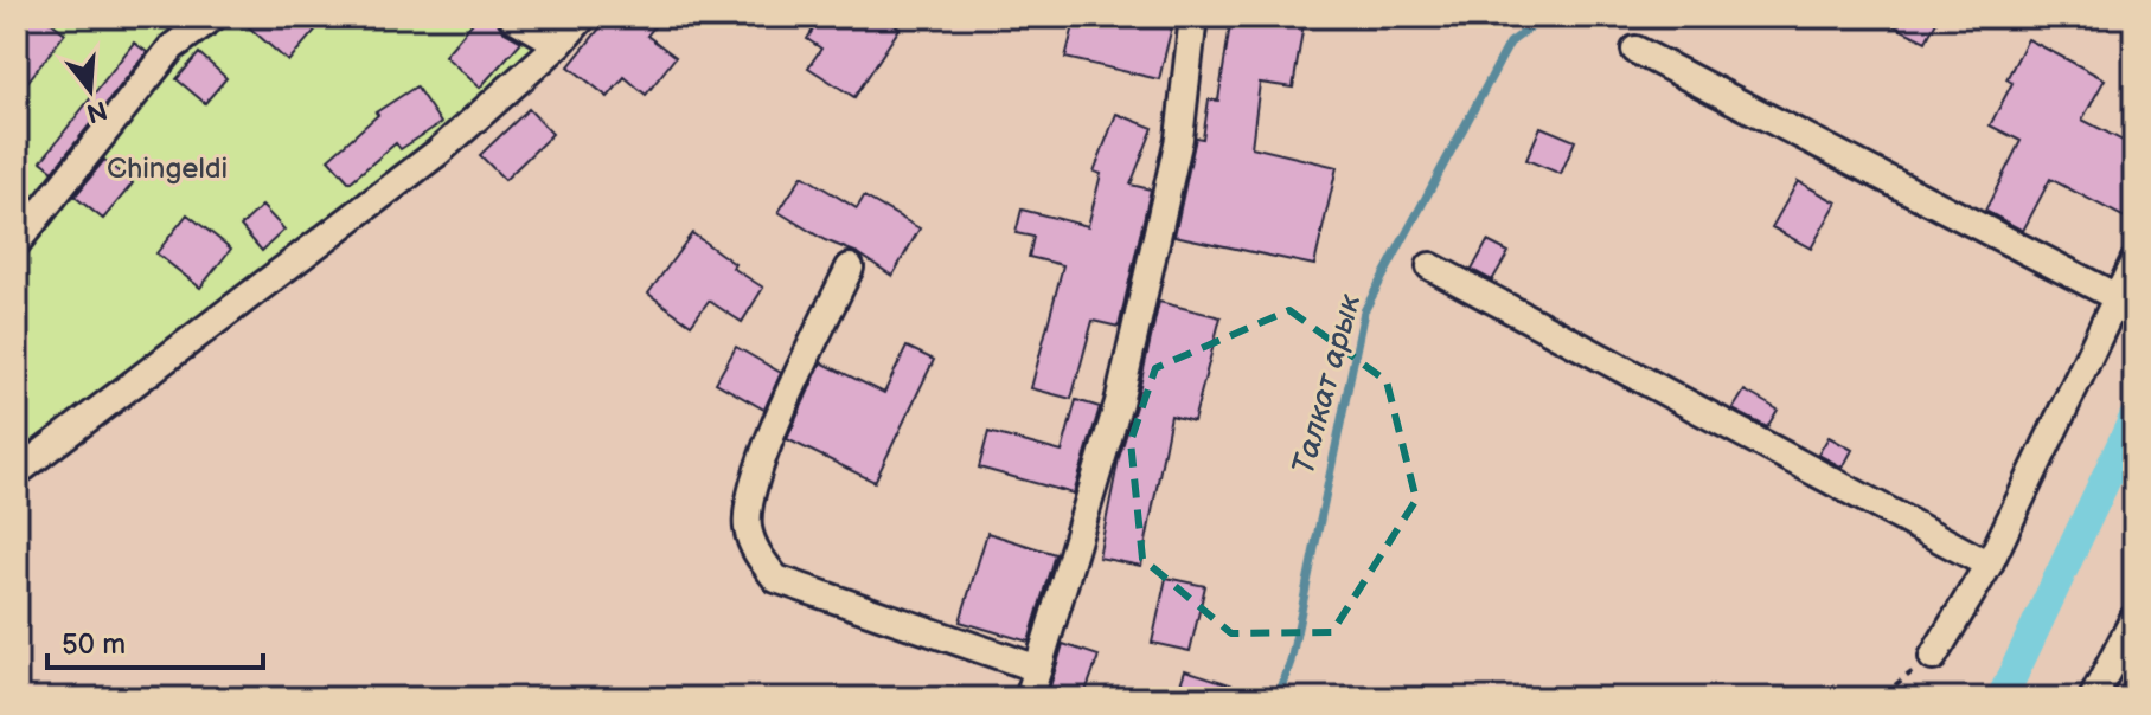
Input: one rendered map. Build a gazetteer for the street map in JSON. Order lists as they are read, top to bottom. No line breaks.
{"water":["Талкат арык"],"parks":["Chingeldi"],"scale_bar":"50 m","north":"bottom"}
